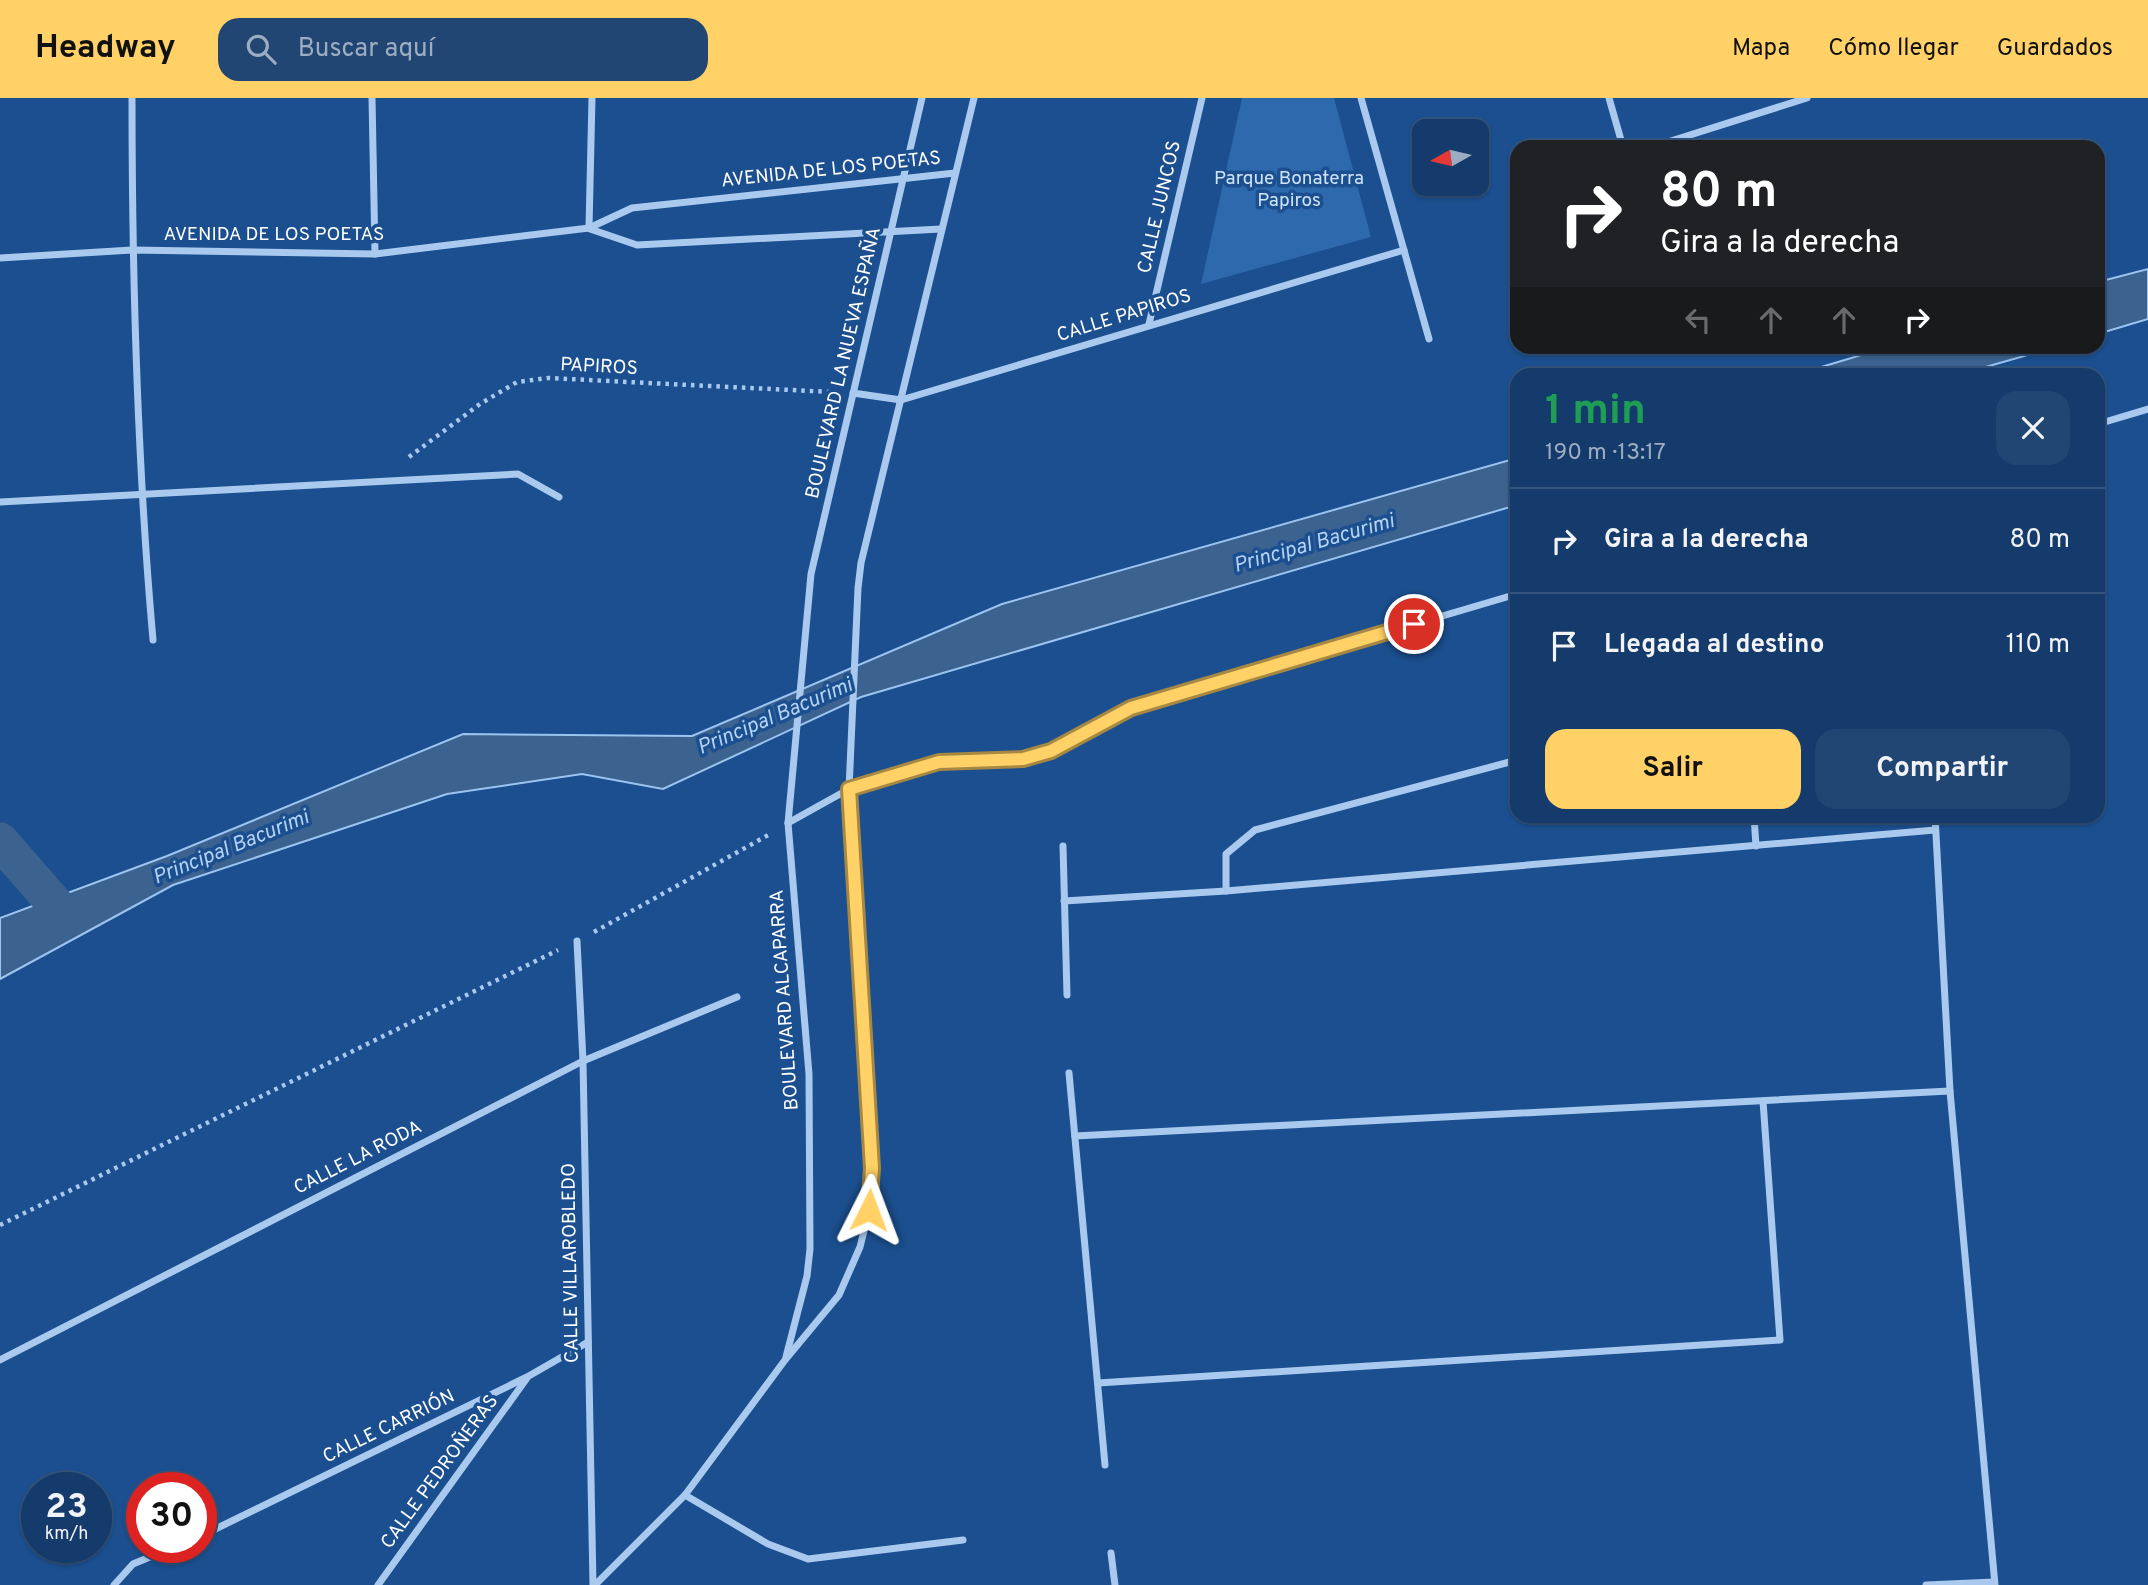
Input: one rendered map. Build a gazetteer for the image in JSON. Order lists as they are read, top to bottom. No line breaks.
{"streets":{"street":["AVENIDA DE LOS POETAS","CALLE JUNCOS","CALLE PAPIROS","BOULEVARD LA NUEVA ESPAÑA","BOULEVARD ALCAPARRA","CALLE LA RODA","CALLE VILLAROBLEDO","CALLE CARRIÓN","CALLE PEDROÑERAS"],"path":["PAPIROS"]},"crossings":[["AVENIDA DE LOS POETAS","BOULEVARD LA NUEVA ESPAÑA"],["CALLE JUNCOS","CALLE PAPIROS"],["CALLE PAPIROS","BOULEVARD LA NUEVA ESPAÑA"],["CALLE PAPIROS","PAPIROS"],["CALLE PAPIROS","BOULEVARD ALCAPARRA"],["BOULEVARD LA NUEVA ESPAÑA","PAPIROS"],["BOULEVARD LA NUEVA ESPAÑA","BOULEVARD ALCAPARRA"],["BOULEVARD ALCAPARRA","CALLE VILLAROBLEDO"],["CALLE LA RODA","CALLE VILLAROBLEDO"],["CALLE VILLAROBLEDO","CALLE CARRIÓN"],["CALLE CARRIÓN","CALLE PEDROÑERAS"]],"water":["Principal Bacurimi"],"parks":["Parque Bonaterra Papiros"],"north":"left","page":{"header":"Headway","search":"Buscar aquí","nav":["Mapa","Cómo llegar","Guardados"],"turn":["80 m","Gira a la derecha"],"heading":["1 min","190 m · 13:17"],"list":[{"name":"Gira a la derecha","value":"80 m"},{"name":"Llegada al destino","value":"110 m"}],"buttons":["Salir","Compartir"],"speed":"23 km/h","limit":"30"}}
